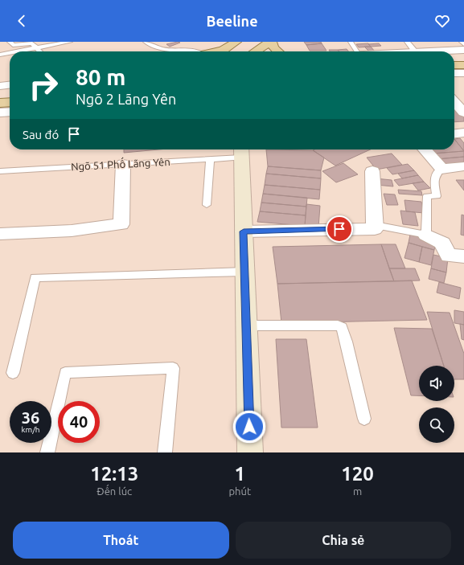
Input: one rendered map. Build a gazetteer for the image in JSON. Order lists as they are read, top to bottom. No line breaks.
{"streets":{"lane":["Ngõ 51 Phố Lãng Yên"]},"page":{"header":"Beeline","turn":["80 m","Ngõ 2 Lãng Yên"],"then":"Sau đó","speed":"36 km/h","limit":"40","eta":["12:13","Đến lúc","1","phút","120","m"],"buttons":["Thoát","Chia sẻ"]}}
